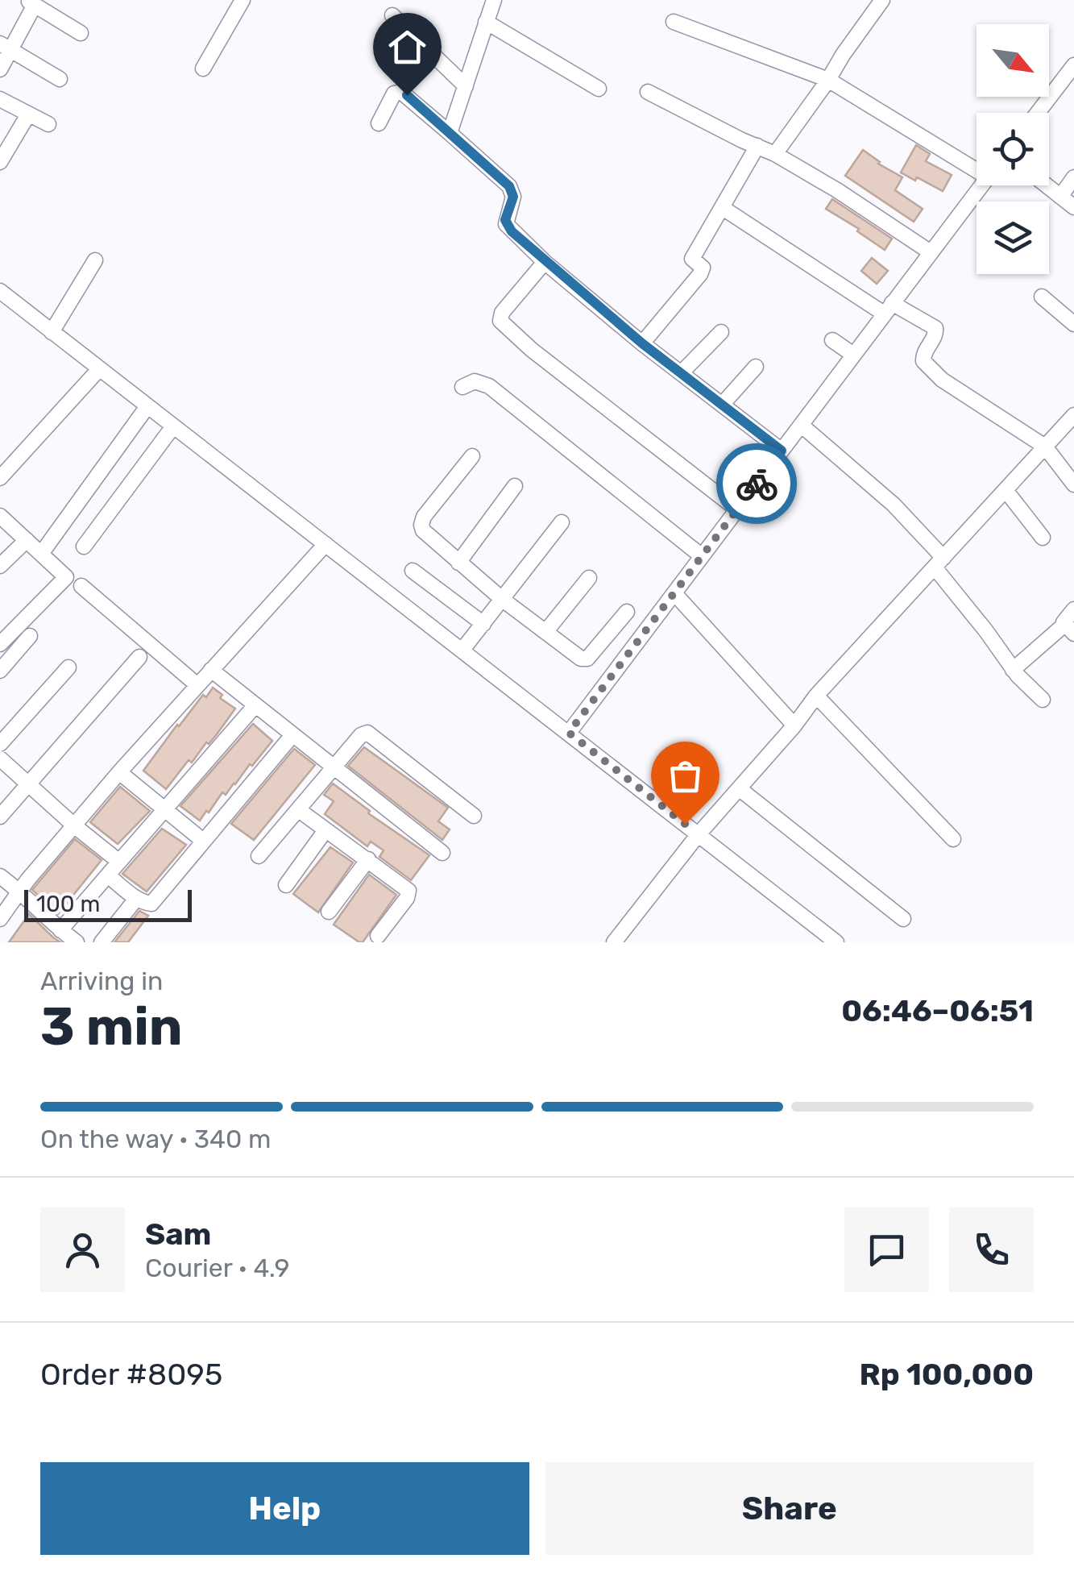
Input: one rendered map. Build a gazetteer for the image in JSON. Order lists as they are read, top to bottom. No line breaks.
{"scale_bar":"100 m","north":"bottom right","page":{"scale":"100 m","heading":["3 min","Arriving in","06:46–06:51"],"panel":["Sam","Courier · 4.9","Order #8095","Rp 100,000"],"bar":"On the way · 340 m","buttons":["Help","Share"]}}
